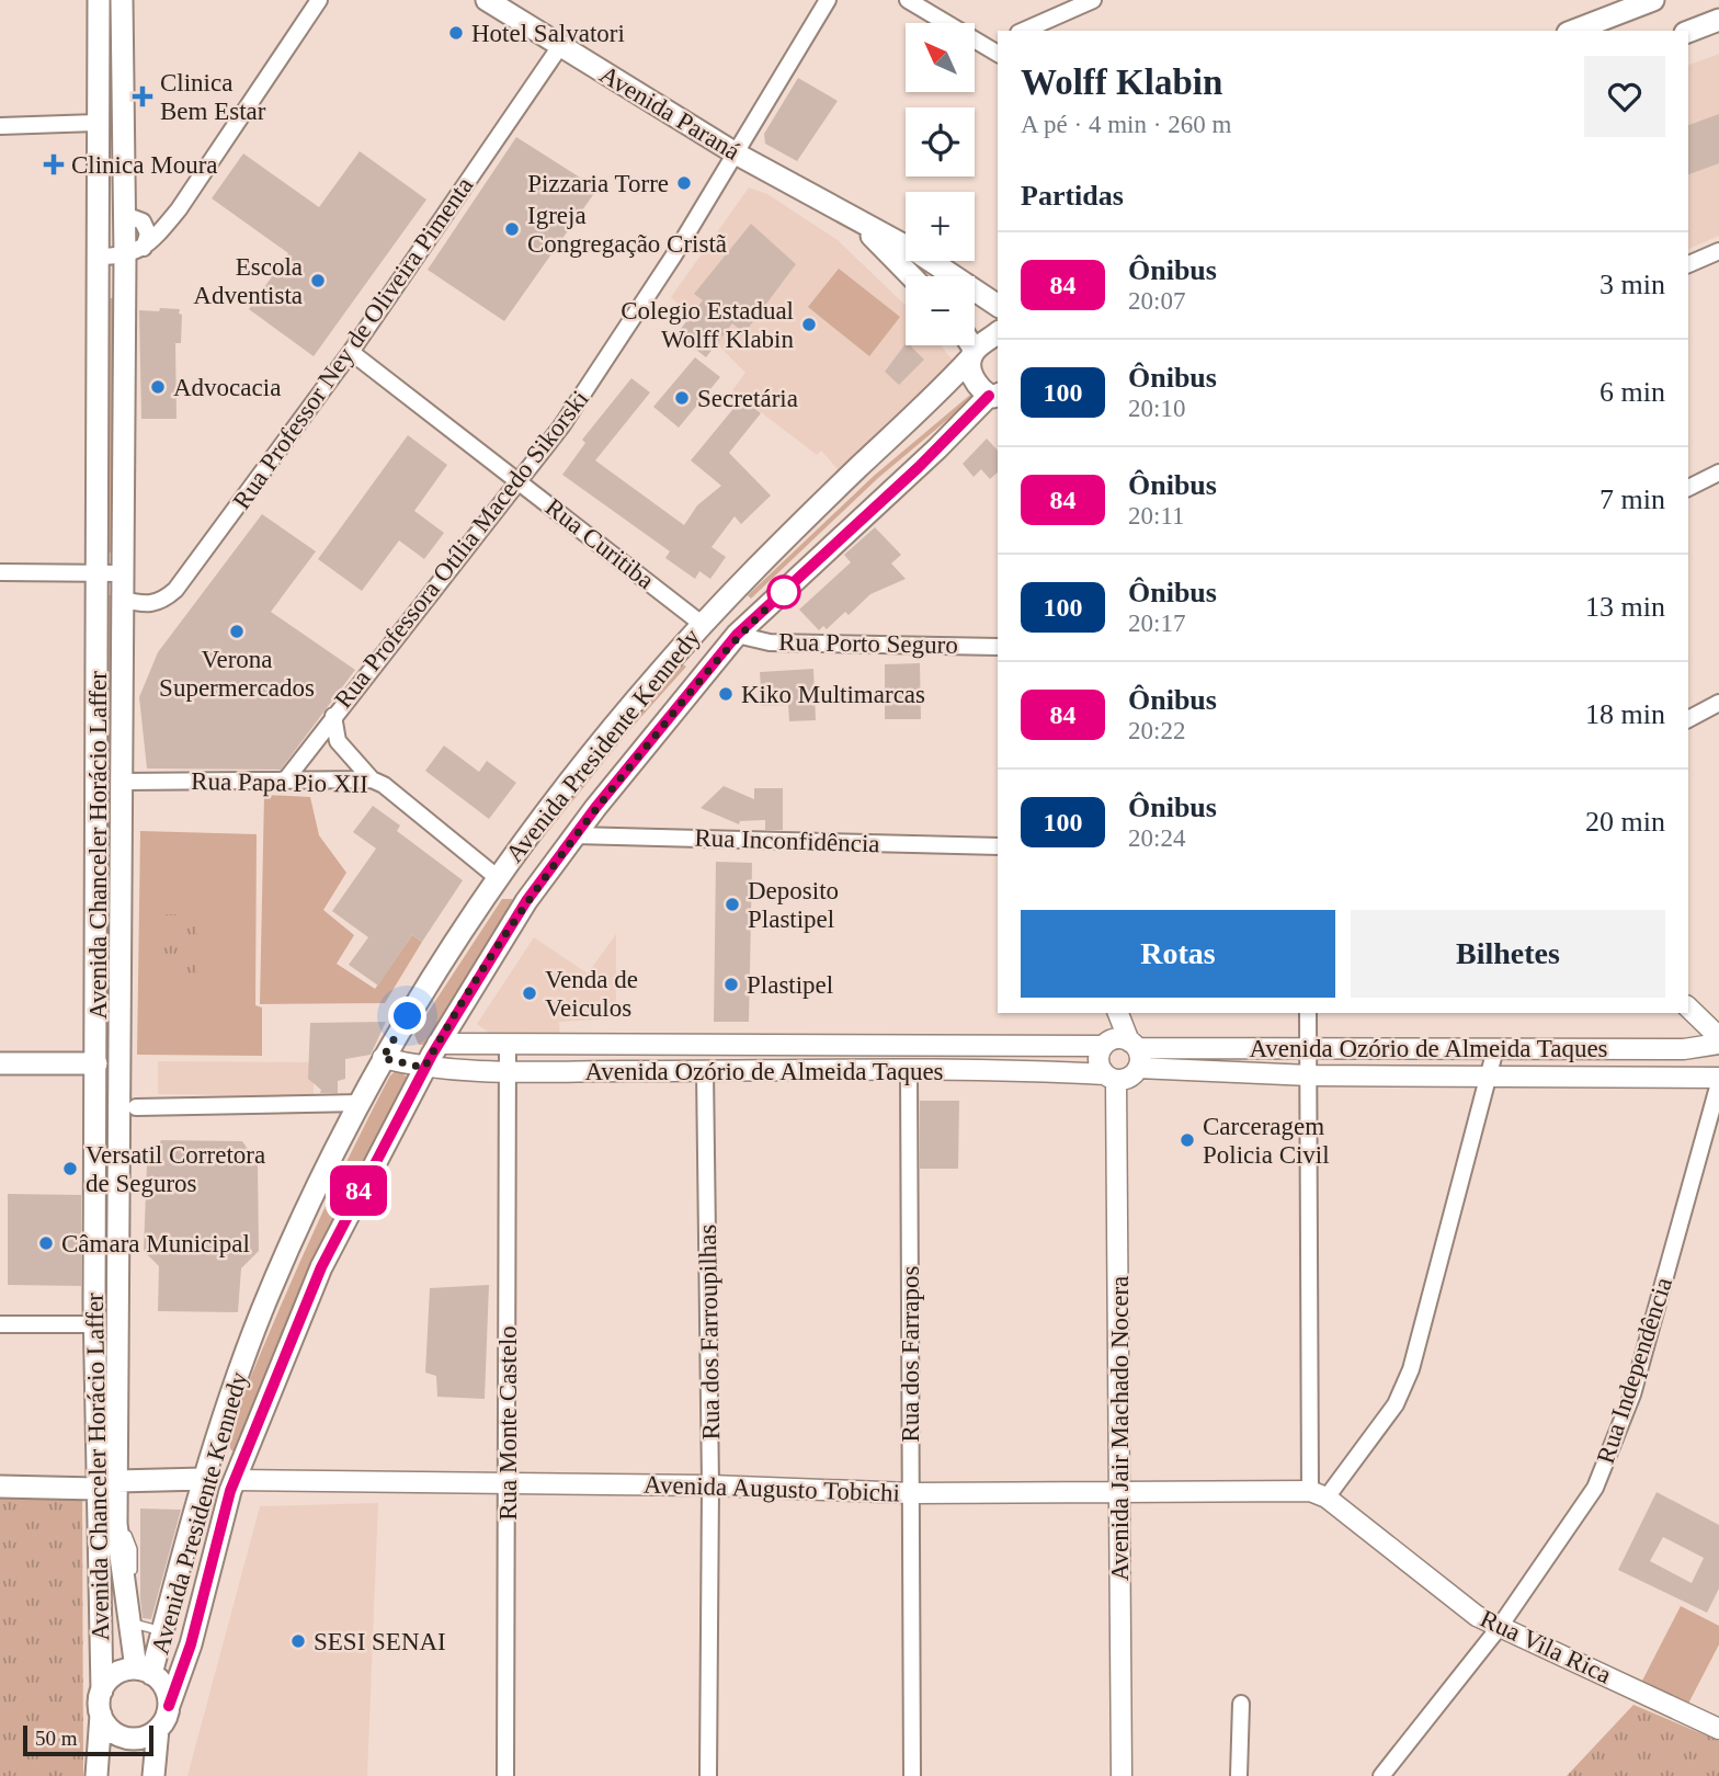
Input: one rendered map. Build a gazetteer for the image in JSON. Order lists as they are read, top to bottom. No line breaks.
{"streets":{"main road":["Avenida Paraná","Avenida Presidente Kennedy","Avenida Chanceler Horácio Laffer"],"street":["Rua Professor Ney de Oliveira Pimenta","Rua Curitiba","Rua Professora Otília Macedo Sikorski","Rua Porto Seguro","Rua Papa Pio XII","Rua Inconfidência","Avenida Ozório de Almeida Taques","Rua dos Farroupilhas","Rua dos Farrapos","Rua Independência","Rua Monte Castelo","Avenida Jair Machado Nocera","Avenida Augusto Tobichi","Rua Vila Rica"]},"crossings":[["Avenida Paraná","Rua Professor Ney de Oliveira Pimenta"],["Avenida Paraná","Rua Professora Otília Macedo Sikorski"],["Rua Professor Ney de Oliveira Pimenta","Rua Curitiba"],["Rua Professor Ney de Oliveira Pimenta","Avenida Chanceler Horácio Laffer"],["Rua Curitiba","Rua Professora Otília Macedo Sikorski"],["Rua Curitiba","Avenida Presidente Kennedy"],["Rua Professora Otília Macedo Sikorski","Rua Papa Pio XII"],["Rua Porto Seguro","Avenida Presidente Kennedy"],["Avenida Presidente Kennedy","Rua Papa Pio XII"],["Avenida Presidente Kennedy","Rua Inconfidência"],["Avenida Presidente Kennedy","Avenida Chanceler Horácio Laffer"],["Avenida Presidente Kennedy","Avenida Ozório de Almeida Taques"],["Avenida Presidente Kennedy","Avenida Augusto Tobichi"],["Rua Papa Pio XII","Avenida Chanceler Horácio Laffer"],["Avenida Ozório de Almeida Taques","Rua dos Farroupilhas"],["Avenida Ozório de Almeida Taques","Rua dos Farrapos"],["Avenida Ozório de Almeida Taques","Rua Independência"],["Avenida Ozório de Almeida Taques","Rua Monte Castelo"],["Avenida Ozório de Almeida Taques","Avenida Jair Machado Nocera"],["Rua dos Farroupilhas","Avenida Augusto Tobichi"],["Rua dos Farrapos","Avenida Augusto Tobichi"],["Rua Independência","Rua Vila Rica"],["Rua Monte Castelo","Avenida Augusto Tobichi"],["Avenida Jair Machado Nocera","Avenida Augusto Tobichi"],["Avenida Augusto Tobichi","Rua Vila Rica"]],"places":{"other":["Hotel Salvatori","Pizzaria Torre","Igreja Congregação Cristã","Escola Adventista","Colegio Estadual Wolff Klabin","Advocacia","Secretária","Verona Supermercados","Kiko Multimarcas","Deposito Plastipel","Plastipel","Venda de Veiculos","Carceragem Policia Civil","Versatil Corretora de Seguros","Câmara Municipal","SESI SENAI"],"health":["Clinica Bem Estar","Clinica Moura"]},"lines":["bus line 84"],"scale_bar":"50 m","north":"top left","page":{"on_map":"84","map_buttons":["+","−"],"heading":[["Wolff Klabin","A pé · 4 min · 260 m"],"Partidas"],"list":[{"mark":"84","name":"Ônibus","note":"20:07","value":"3 min"},{"mark":"100","name":"Ônibus","note":"20:10","value":"6 min"},{"mark":"84","name":"Ônibus","note":"20:11","value":"7 min"},{"mark":"100","name":"Ônibus","note":"20:17","value":"13 min"},{"mark":"84","name":"Ônibus","note":"20:22","value":"18 min"},{"mark":"100","name":"Ônibus","note":"20:24","value":"20 min"}],"buttons":["Rotas","Bilhetes"],"scale":"50 m"}}
